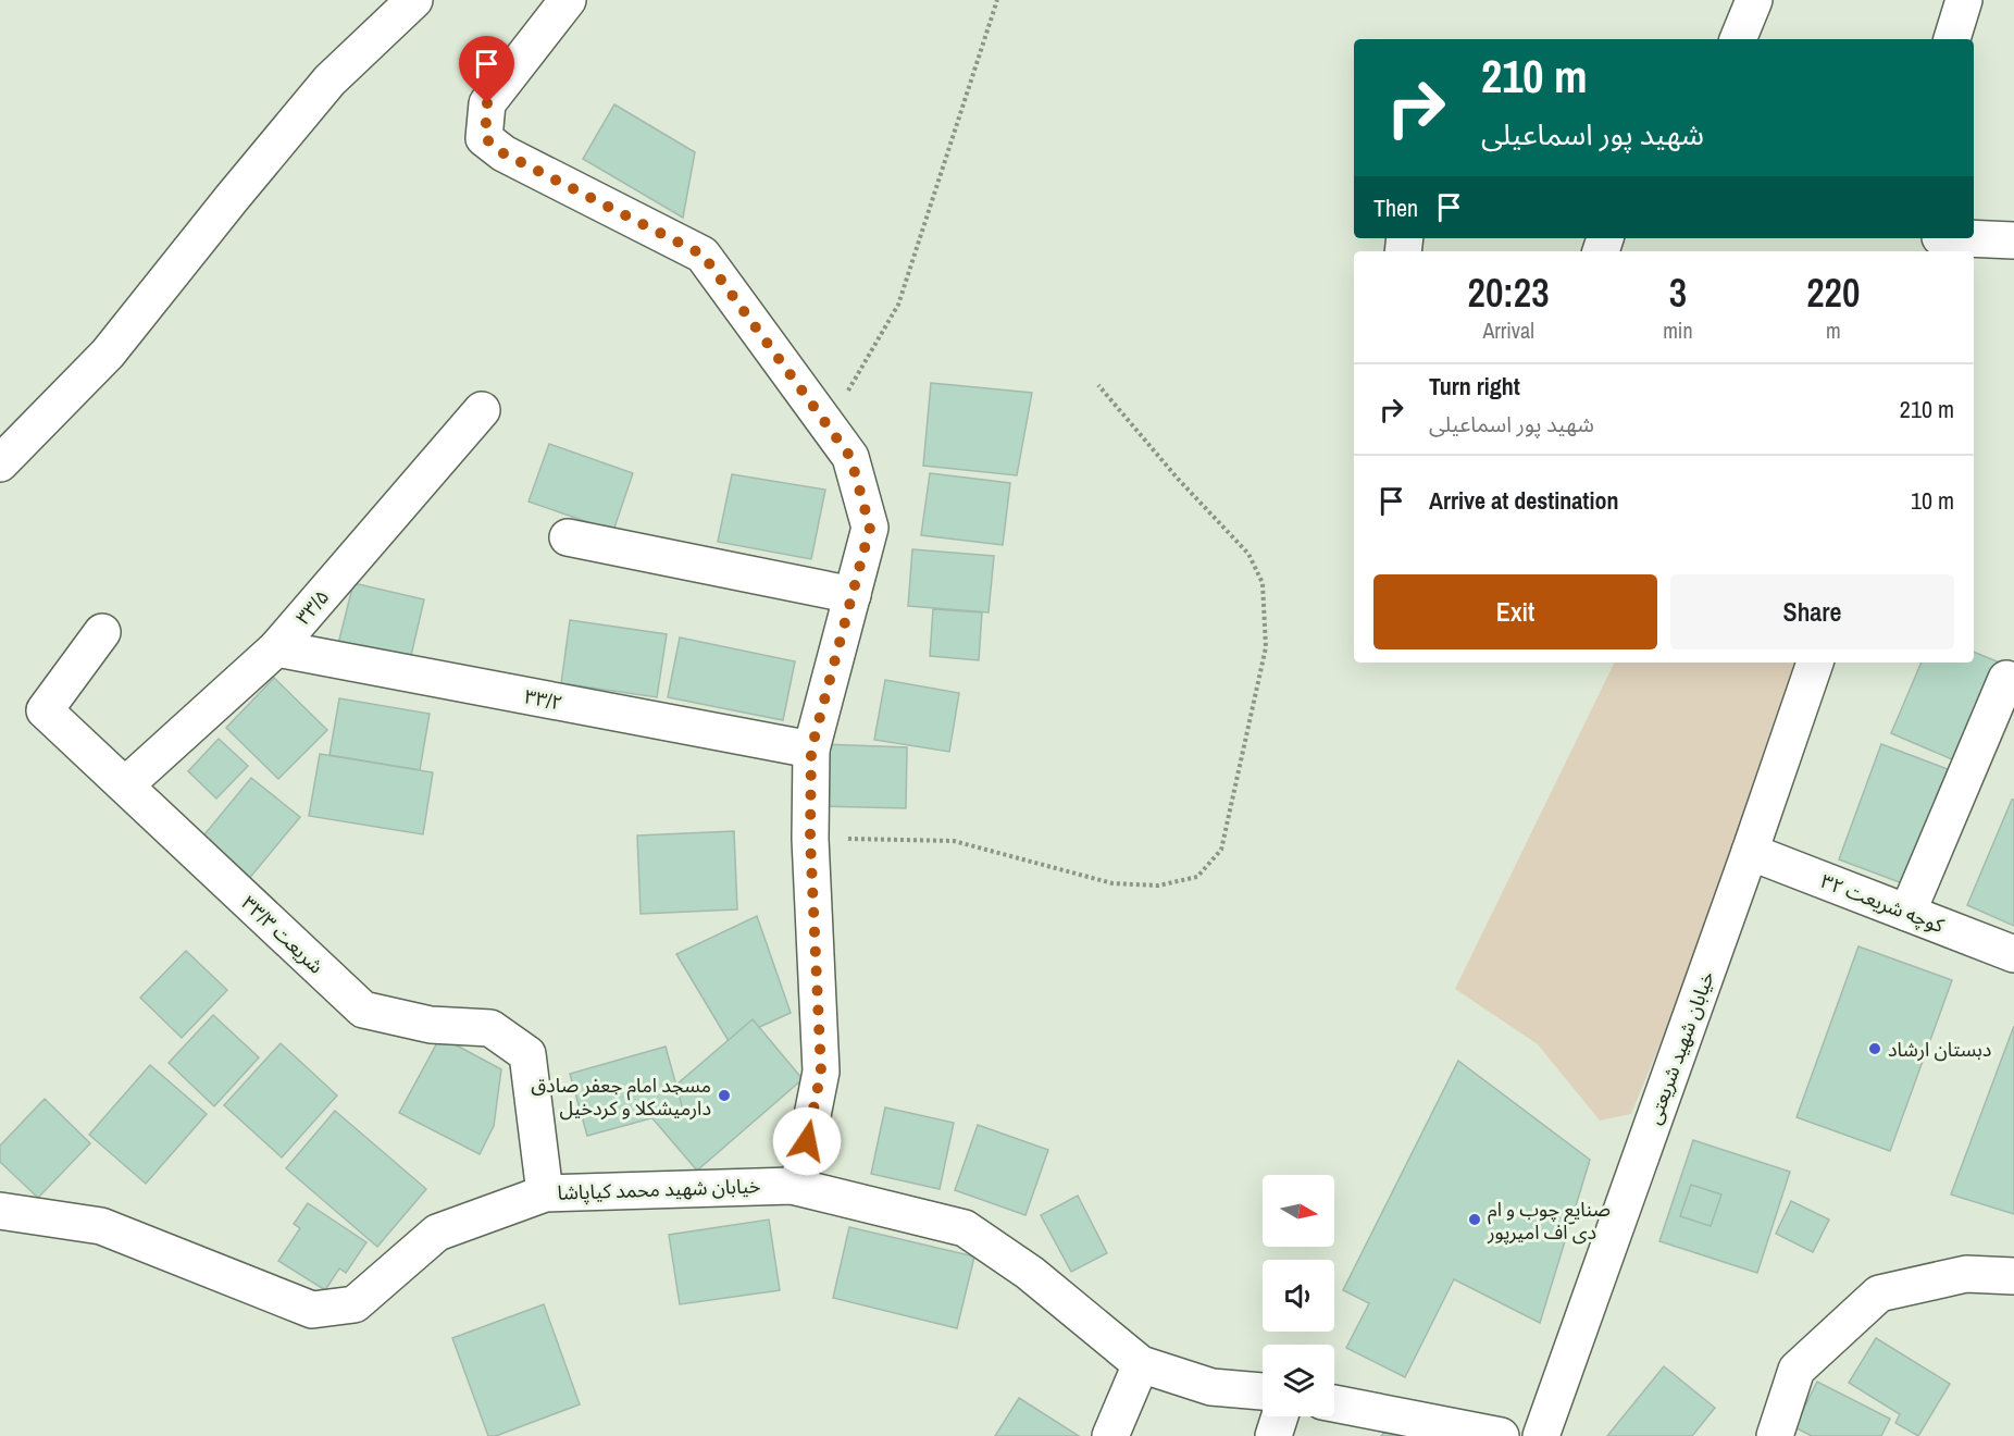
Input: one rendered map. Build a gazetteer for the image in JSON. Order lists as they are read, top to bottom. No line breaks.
{"streets":{"main road":["۳۳/۵","۳۳/۲","کوچه شریعت ۳۲","شریعت ۳۳/۳","خیابان شهید شریعتی","خیابان شهید محمد کیاپاشا"]},"crossings":[["۳۳/۵","۳۳/۲"],["۳۳/۵","شریعت ۳۳/۳"],["کوچه شریعت ۳۲","خیابان شهید شریعتی"],["شریعت ۳۳/۳","خیابان شهید محمد کیاپاشا"]],"places":["دبستان ارشاد","مسجد امام جعفر صادق دارمیشکلا و کردخیل","صنایع چوب و ام دی اف امیرپور"],"north":"right","page":{"turn":["210 m","شهید پور اسماعیلی"],"then":"Then","eta":["20:23","Arrival","3","min","220","m"],"list":[{"name":"Turn right","note":"شهید پور اسماعیلی","value":"210 m"},{"name":"Arrive at destination","value":"10 m"}],"buttons":["Exit","Share"]}}
